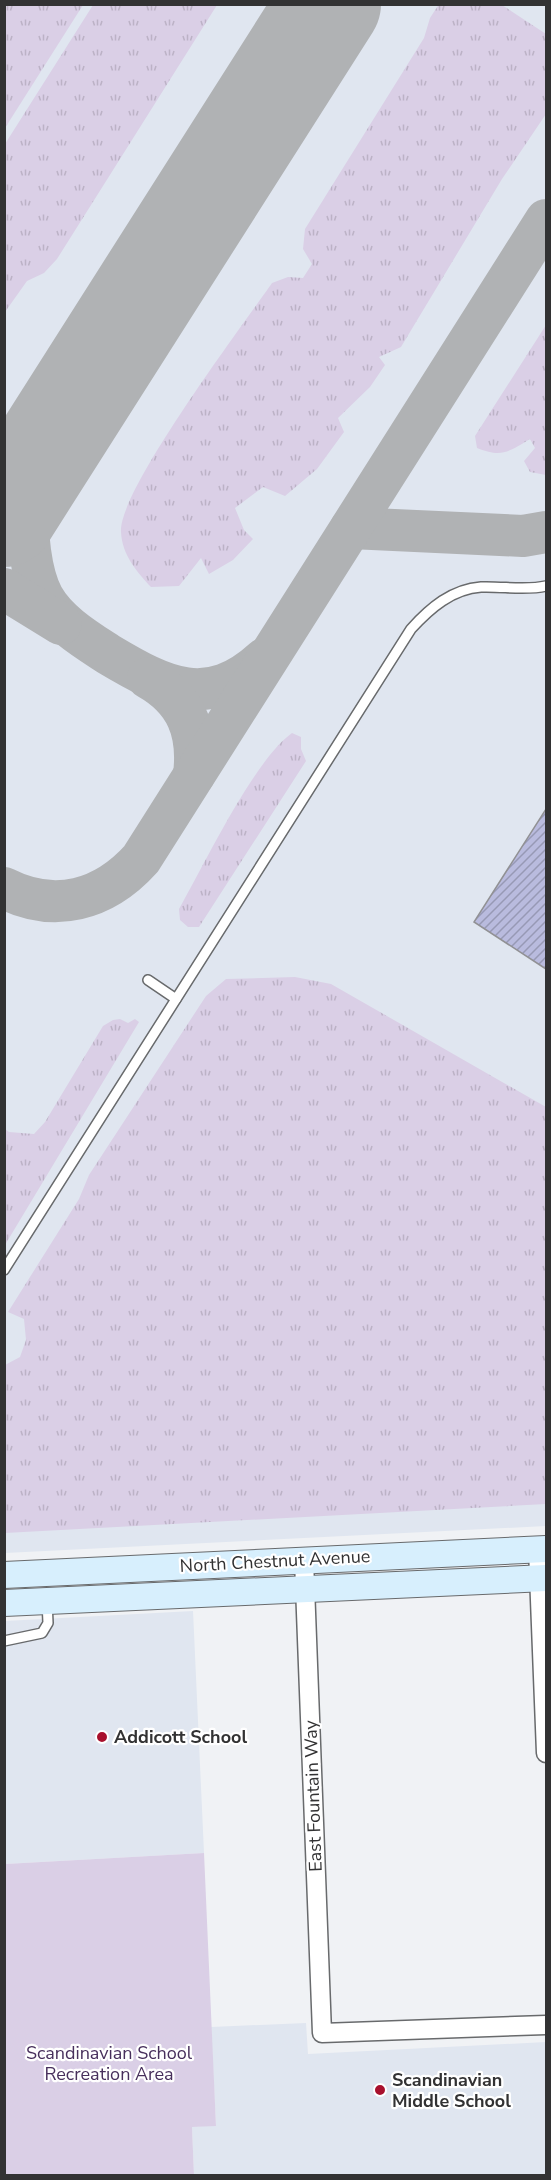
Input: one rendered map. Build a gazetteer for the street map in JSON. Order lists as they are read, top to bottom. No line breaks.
{"streets":{"main road":["North Chestnut Avenue"],"street":["East Fountain Way"]},"crossings":[["North Chestnut Avenue","East Fountain Way"]],"parks":["Scandinavian School Recreation Area"],"places":["Addicott School","Scandinavian Middle School"]}
